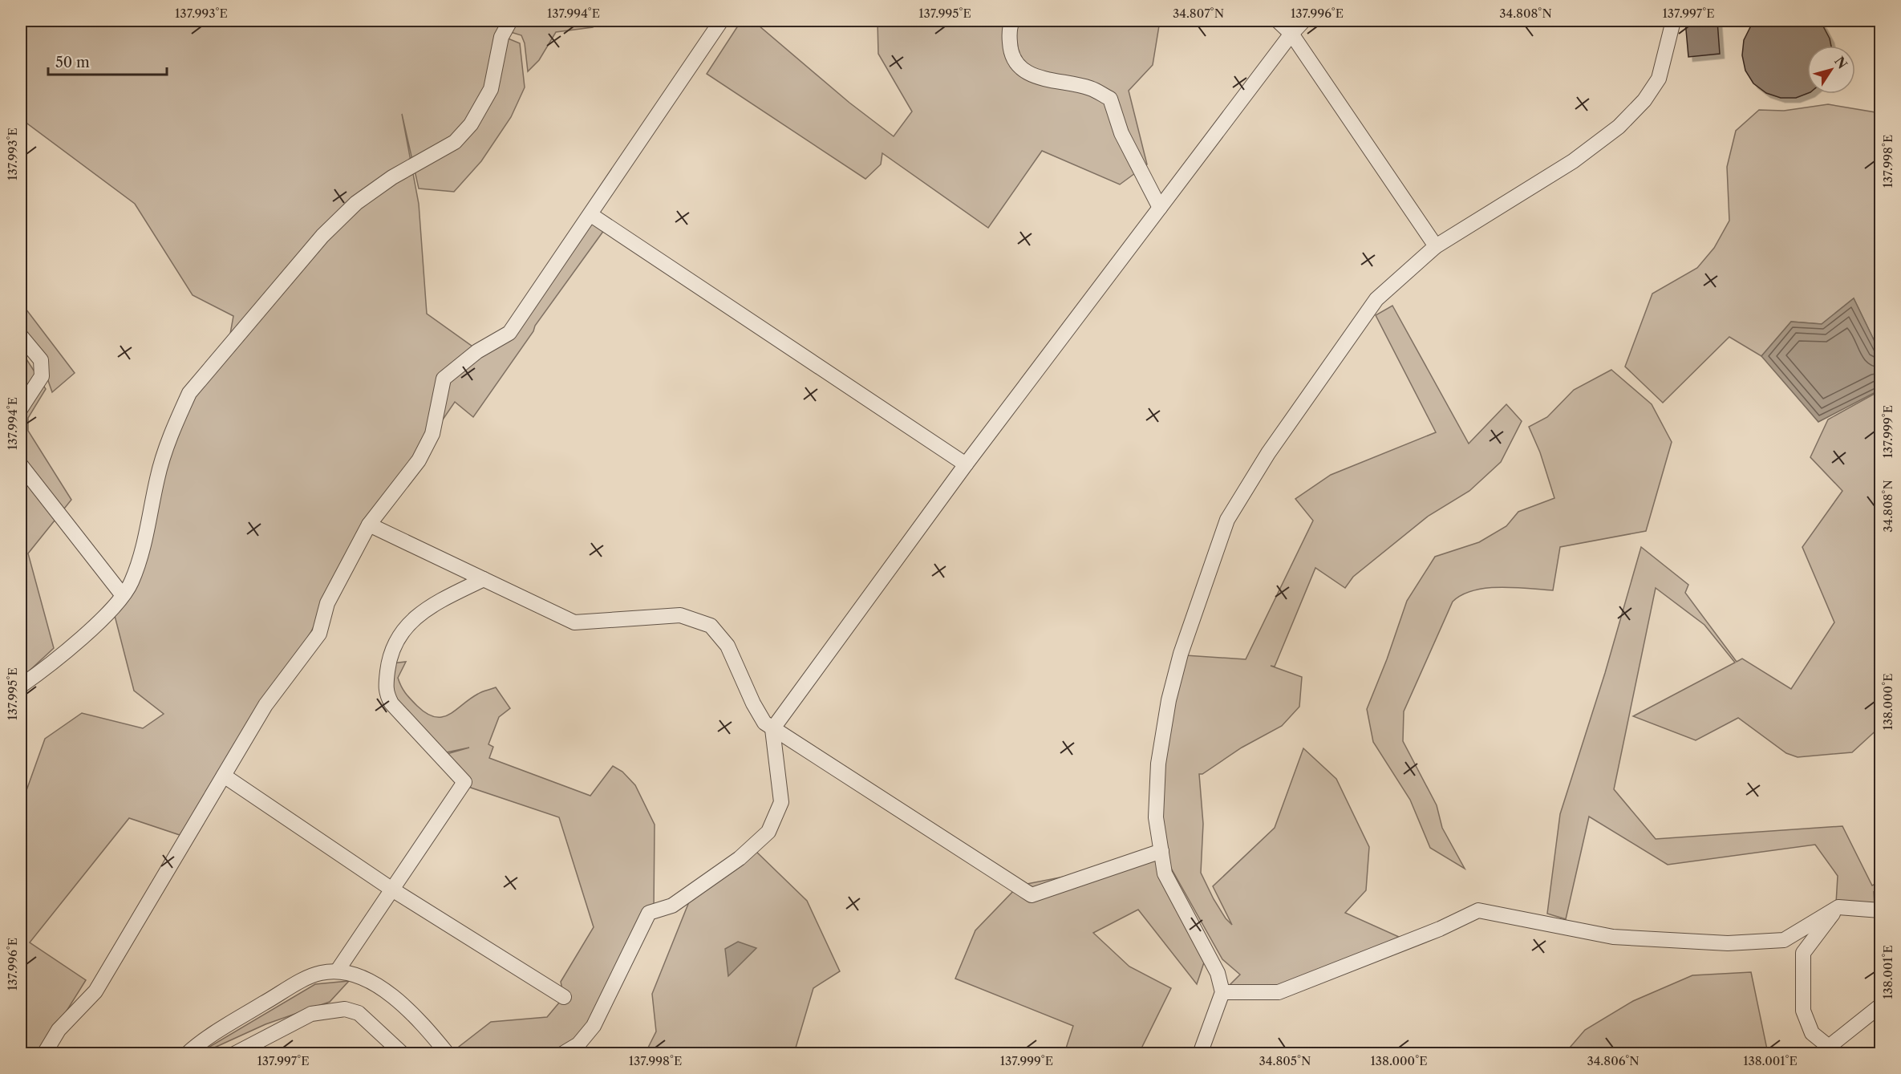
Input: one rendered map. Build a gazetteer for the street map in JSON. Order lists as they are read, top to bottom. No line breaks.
{"scale_bar":"50 m","north":"top right","coordinates":["137.993°E","137.994°E","137.995°E","34.807°N","137.996°E","34.808°N","137.997°E","137.998°E","137.999°E","138.000°E","138.001°E","34.805°N","34.806°N"]}
